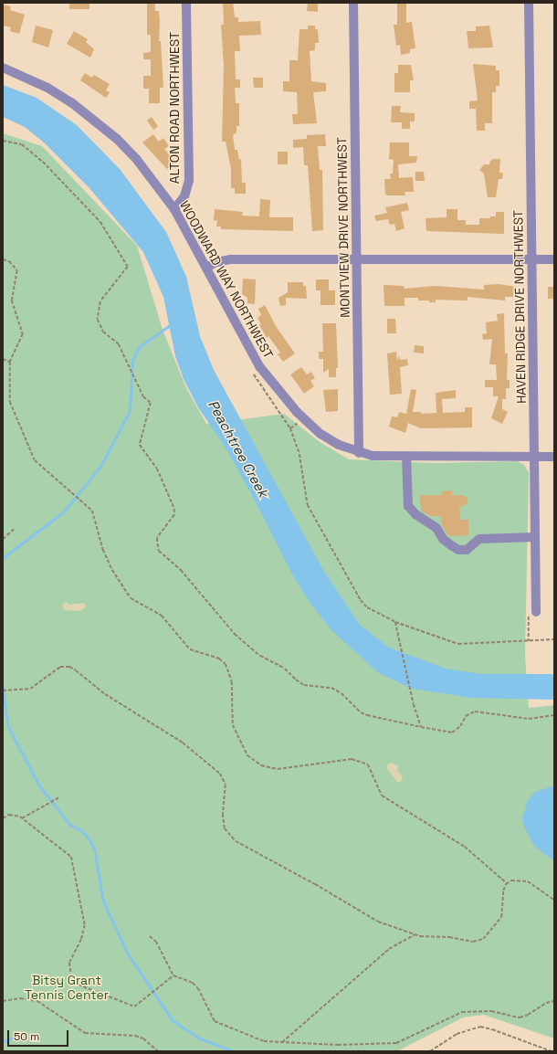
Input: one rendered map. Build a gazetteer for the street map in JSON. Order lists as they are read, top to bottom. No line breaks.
{"streets":{"street":["ALTON ROAD NORTHWEST","MONTVIEW DRIVE NORTHWEST","WOODWARD WAY NORTHWEST","HAVEN RIDGE DRIVE NORTHWEST"]},"crossings":[["ALTON ROAD NORTHWEST","WOODWARD WAY NORTHWEST"],["MONTVIEW DRIVE NORTHWEST","WOODWARD WAY NORTHWEST"],["WOODWARD WAY NORTHWEST","HAVEN RIDGE DRIVE NORTHWEST"]],"water":["Peachtree Creek"],"parks":["Bitsy Grant Tennis Center"],"scale_bar":"50 m"}
